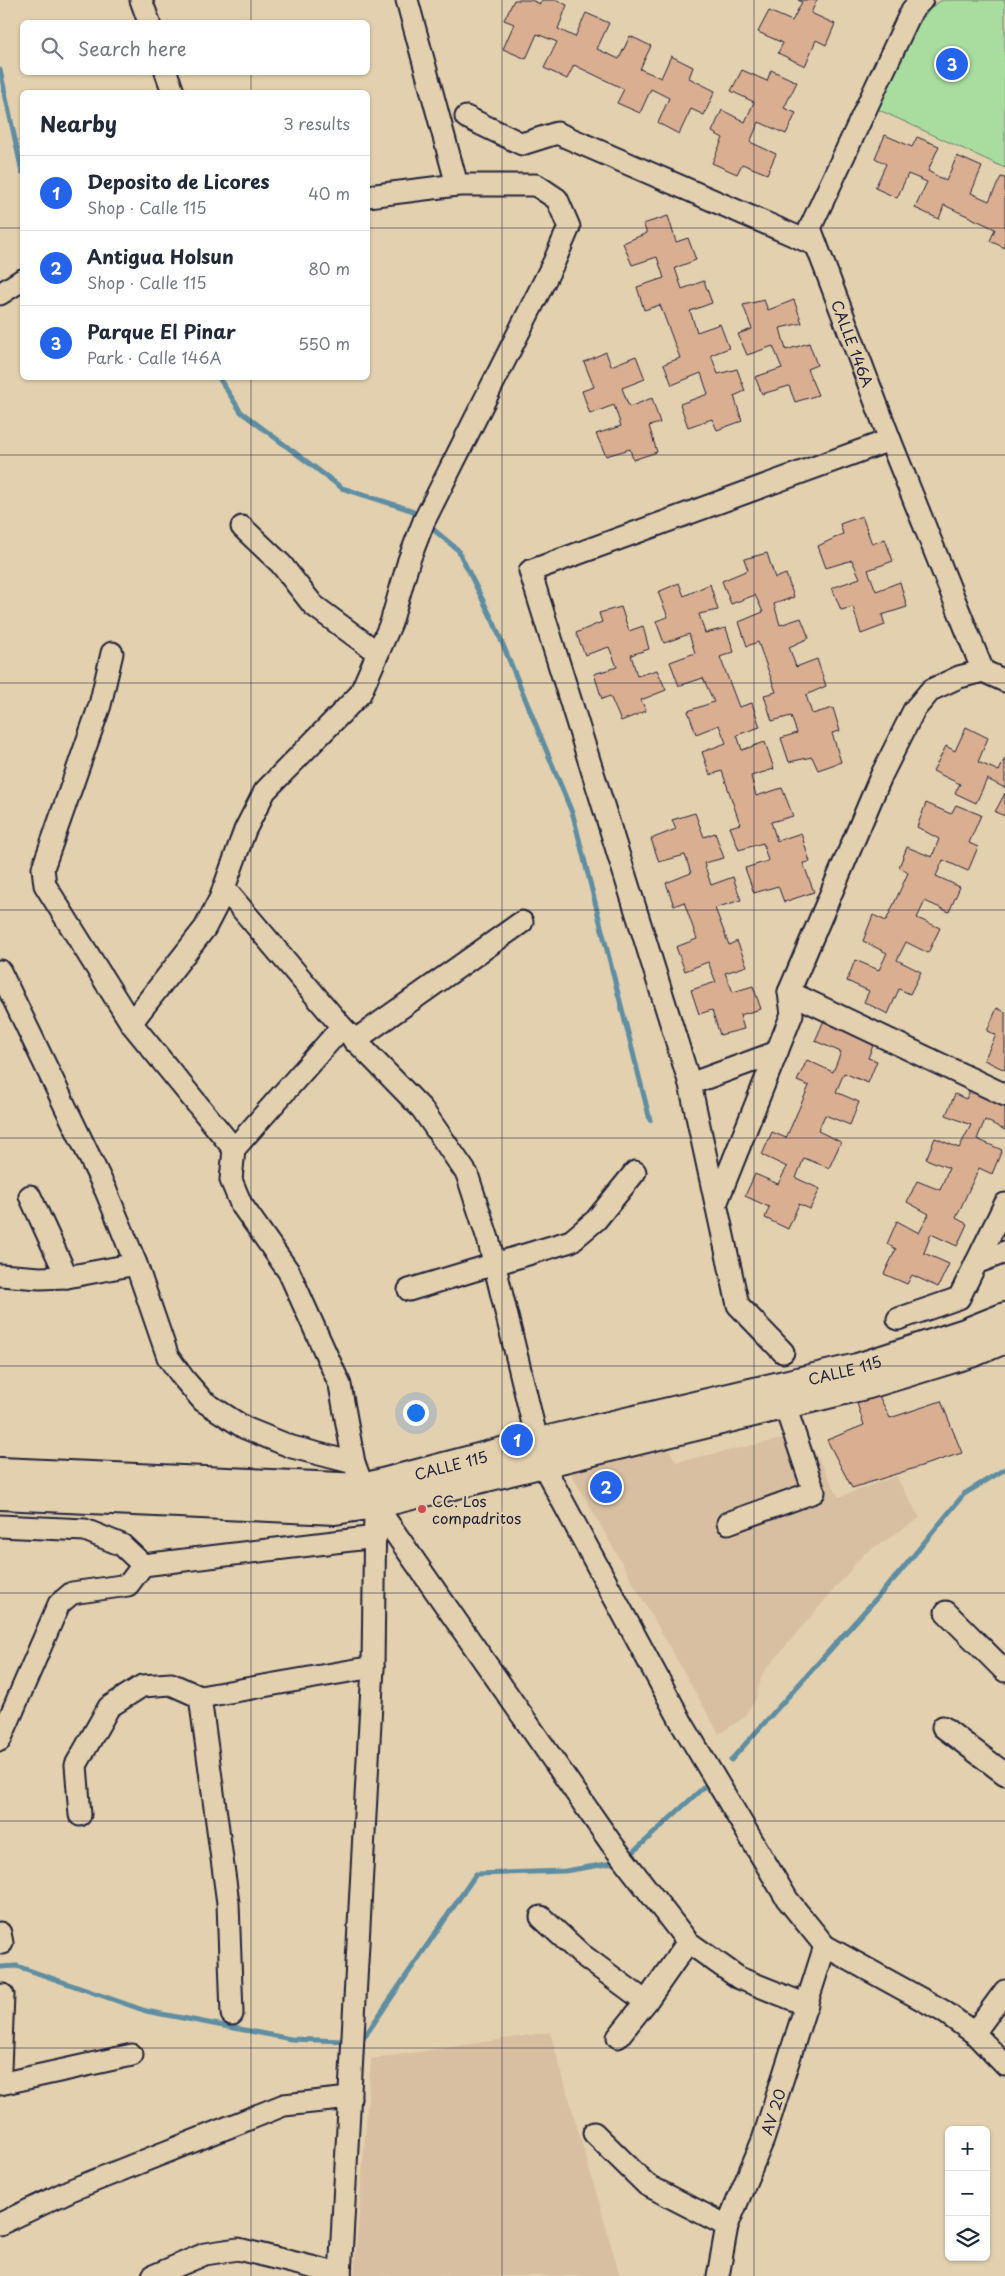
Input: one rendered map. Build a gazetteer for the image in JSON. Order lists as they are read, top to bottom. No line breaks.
{"streets":{"main road":["CALLE 115"],"street":["CALLE 146A","AV 20"]},"places":["CC. Los compadritos"],"page":{"search":"Search here","pins":["3","1","2"],"heading":["Nearby","3 results"],"list":[{"mark":"1","name":"Deposito de Licores","note":"Shop · Calle 115","value":"40 m"},{"mark":"2","name":"Antigua Holsun","note":"Shop · Calle 115","value":"80 m"},{"mark":"3","name":"Parque El Pinar","note":"Park · Calle 146A","value":"550 m"}],"map_buttons":["+","−"]}}
